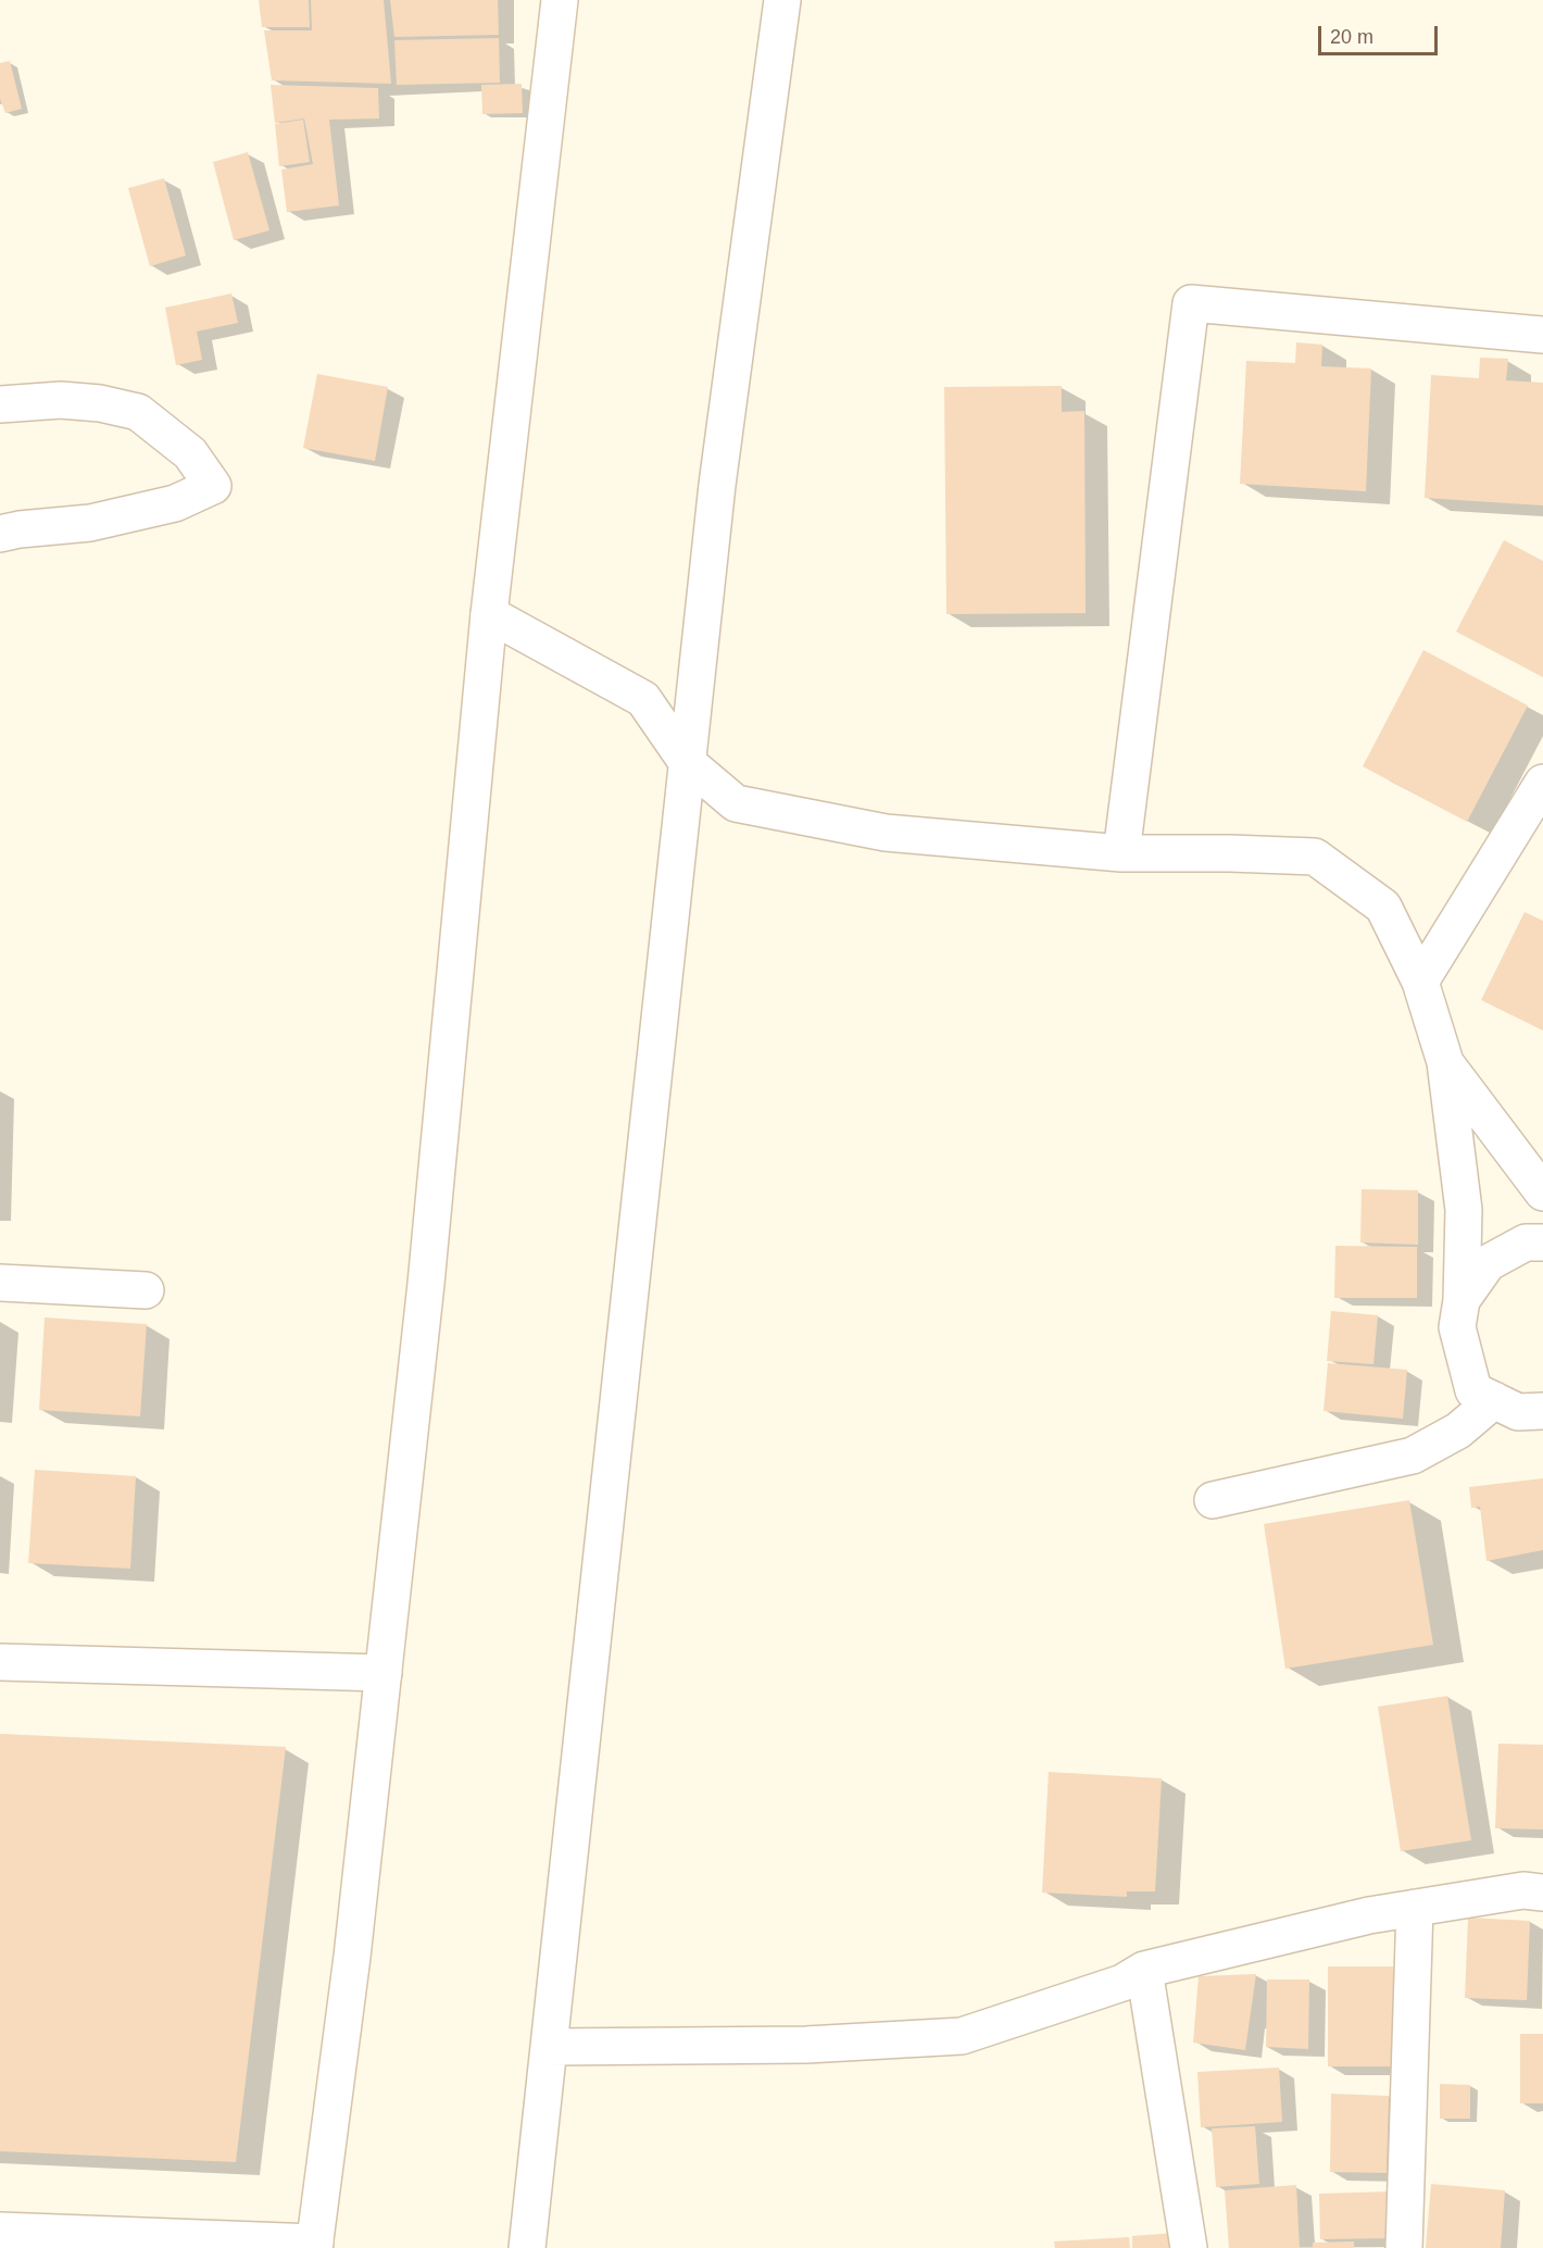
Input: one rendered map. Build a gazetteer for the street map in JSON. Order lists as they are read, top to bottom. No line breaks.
{"scale_bar":"20 m"}
